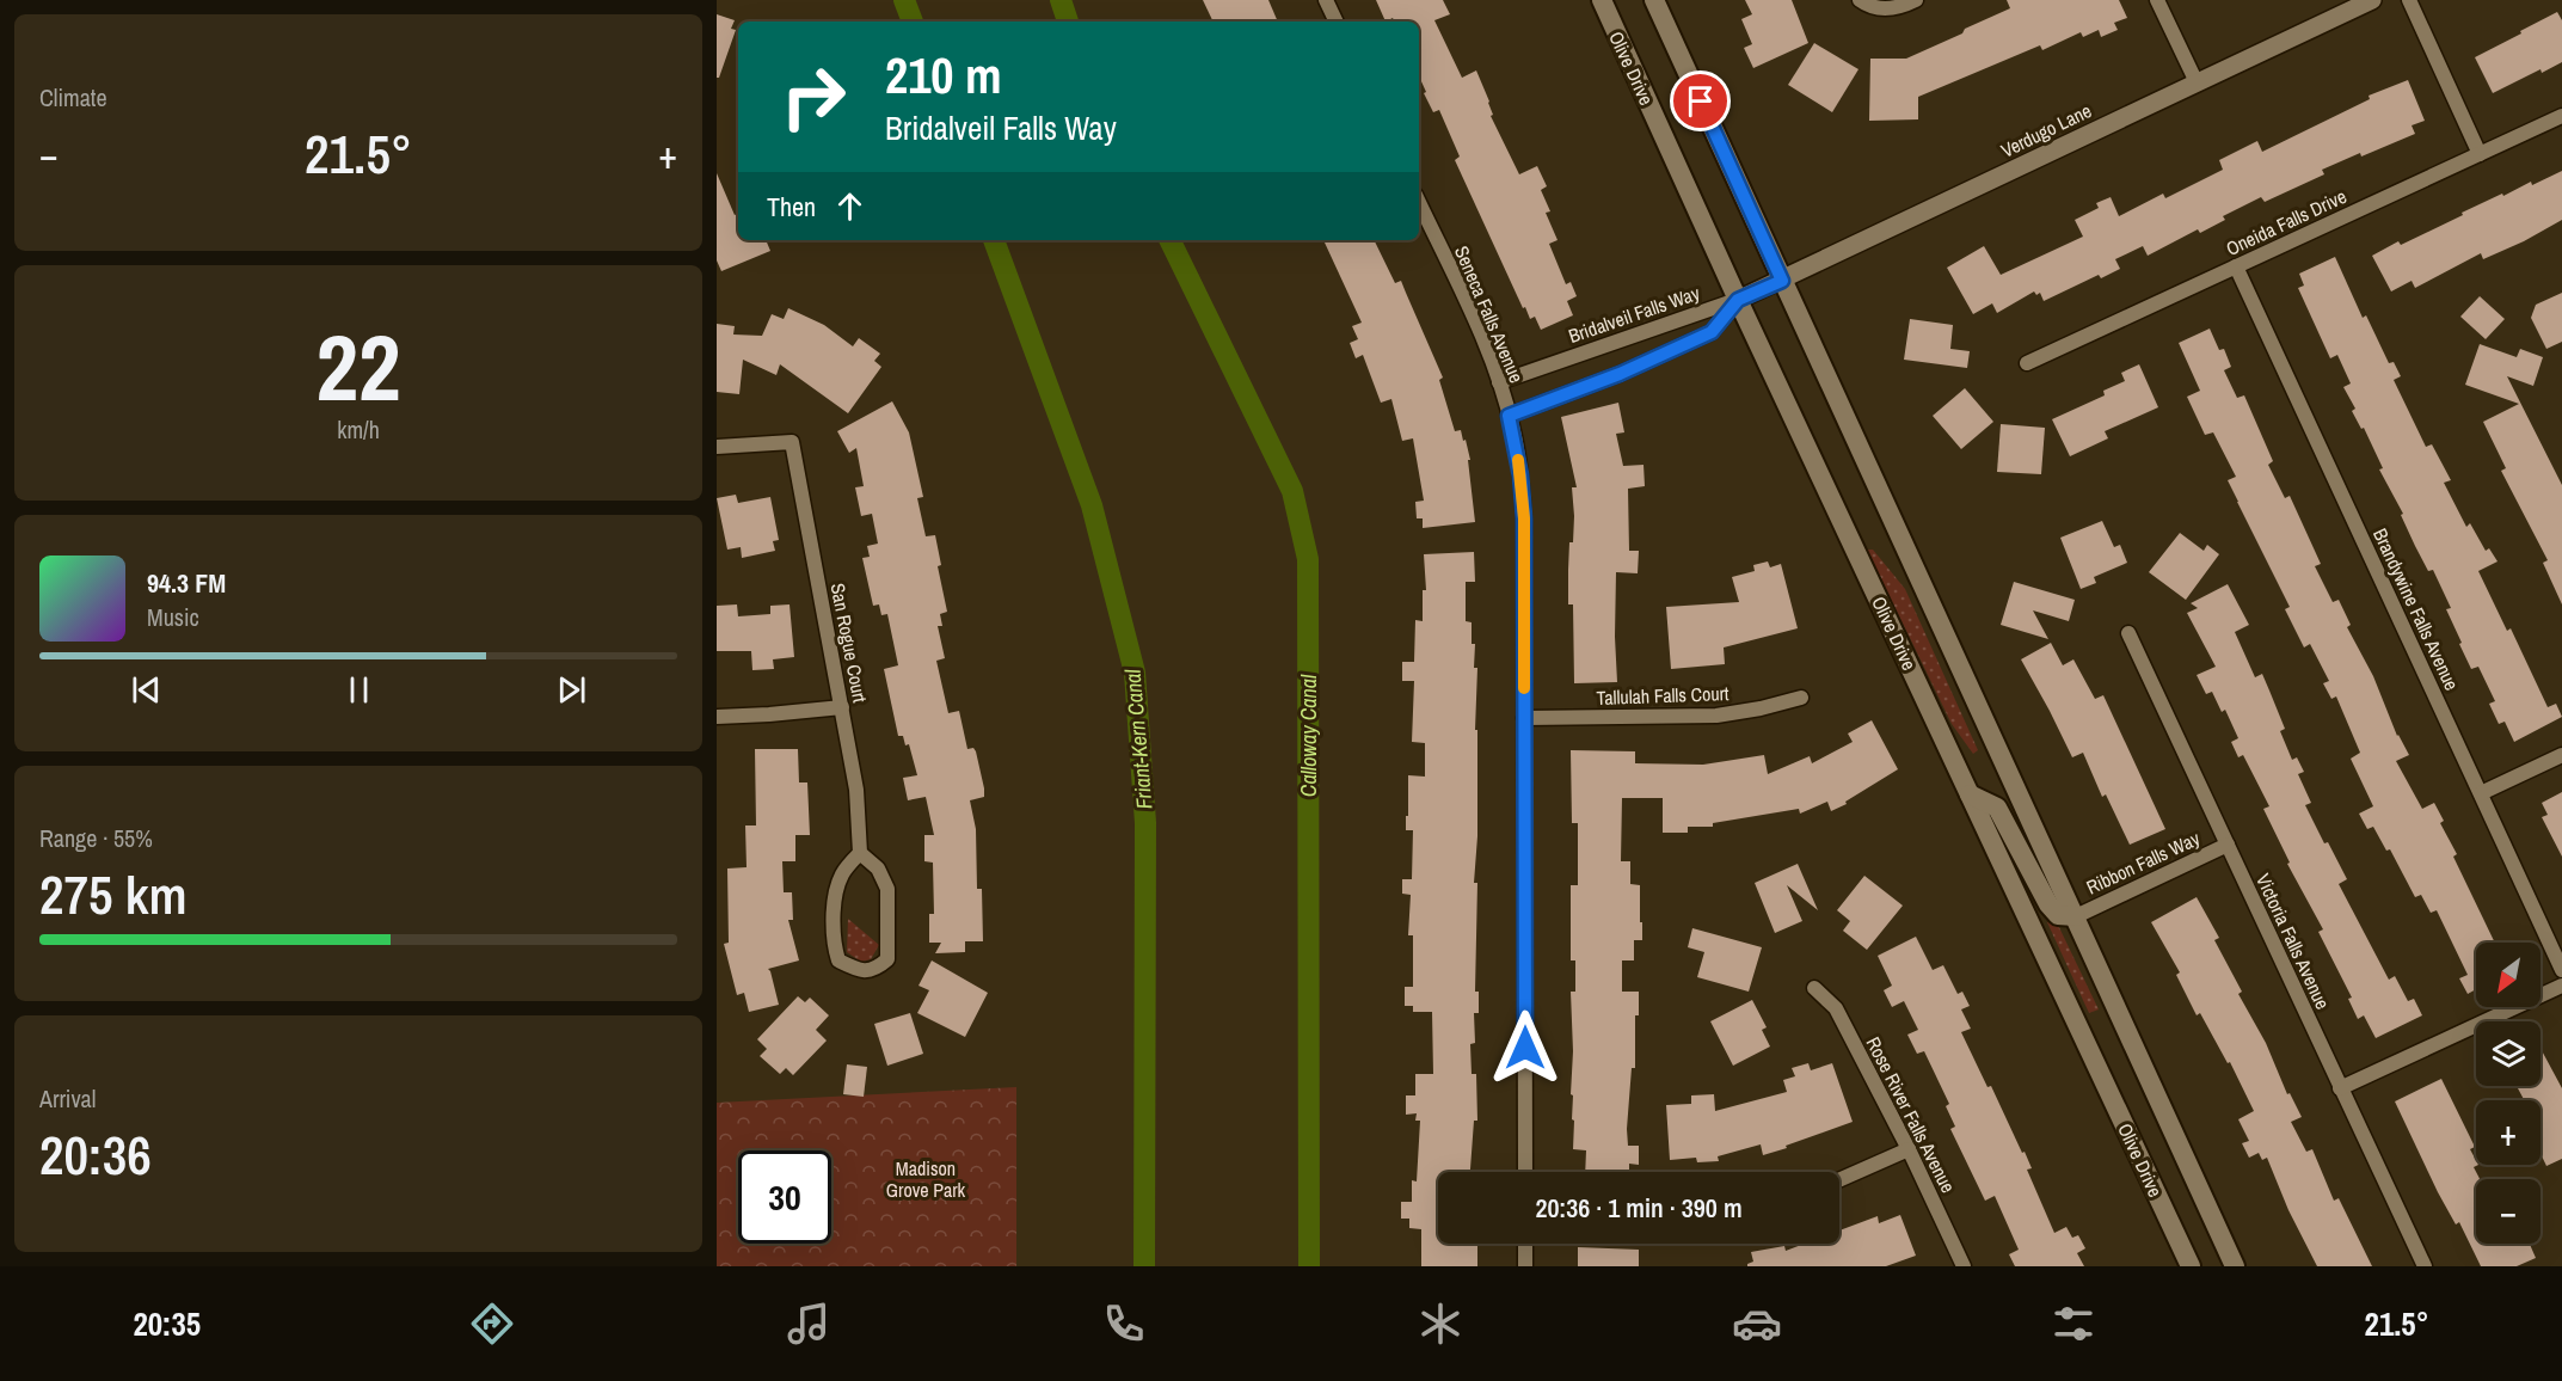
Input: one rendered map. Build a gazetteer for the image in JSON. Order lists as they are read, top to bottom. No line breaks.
{"streets":{"main road":["Olive Drive"],"street":["Verdugo Lane","Oneida Falls Drive","Seneca Falls Avenue","Bridalveil Falls Way","Brandywine Falls Avenue","San Rogue Court","Tallulah Falls Court","Ribbon Falls Way","Victoria Falls Avenue","Rose River Falls Avenue"]},"crossings":[["Olive Drive","Verdugo Lane"],["Olive Drive","Bridalveil Falls Way"],["Verdugo Lane","Bridalveil Falls Way"],["Oneida Falls Drive","Brandywine Falls Avenue"],["Seneca Falls Avenue","Bridalveil Falls Way"],["Seneca Falls Avenue","Tallulah Falls Court"],["Ribbon Falls Way","Victoria Falls Avenue"]],"water":["Calloway Canal","Friant-Kern Canal"],"parks":["Madison Grove Park"],"north":"bottom left","page":{"tile":["Climate",["22","km/h"],["Range · 55%","275 km"],["Arrival","20:36"]],"turn":["210 m","Bridalveil Falls Way"],"heat":["−","21.5°","+"],"then":"Then","song":["94.3 FM","Music"],"map_buttons":["+","−"],"limit":"30","trip":"20:36 · 1 min · 390 m","tabs":["20:35","21.5°"]}}
